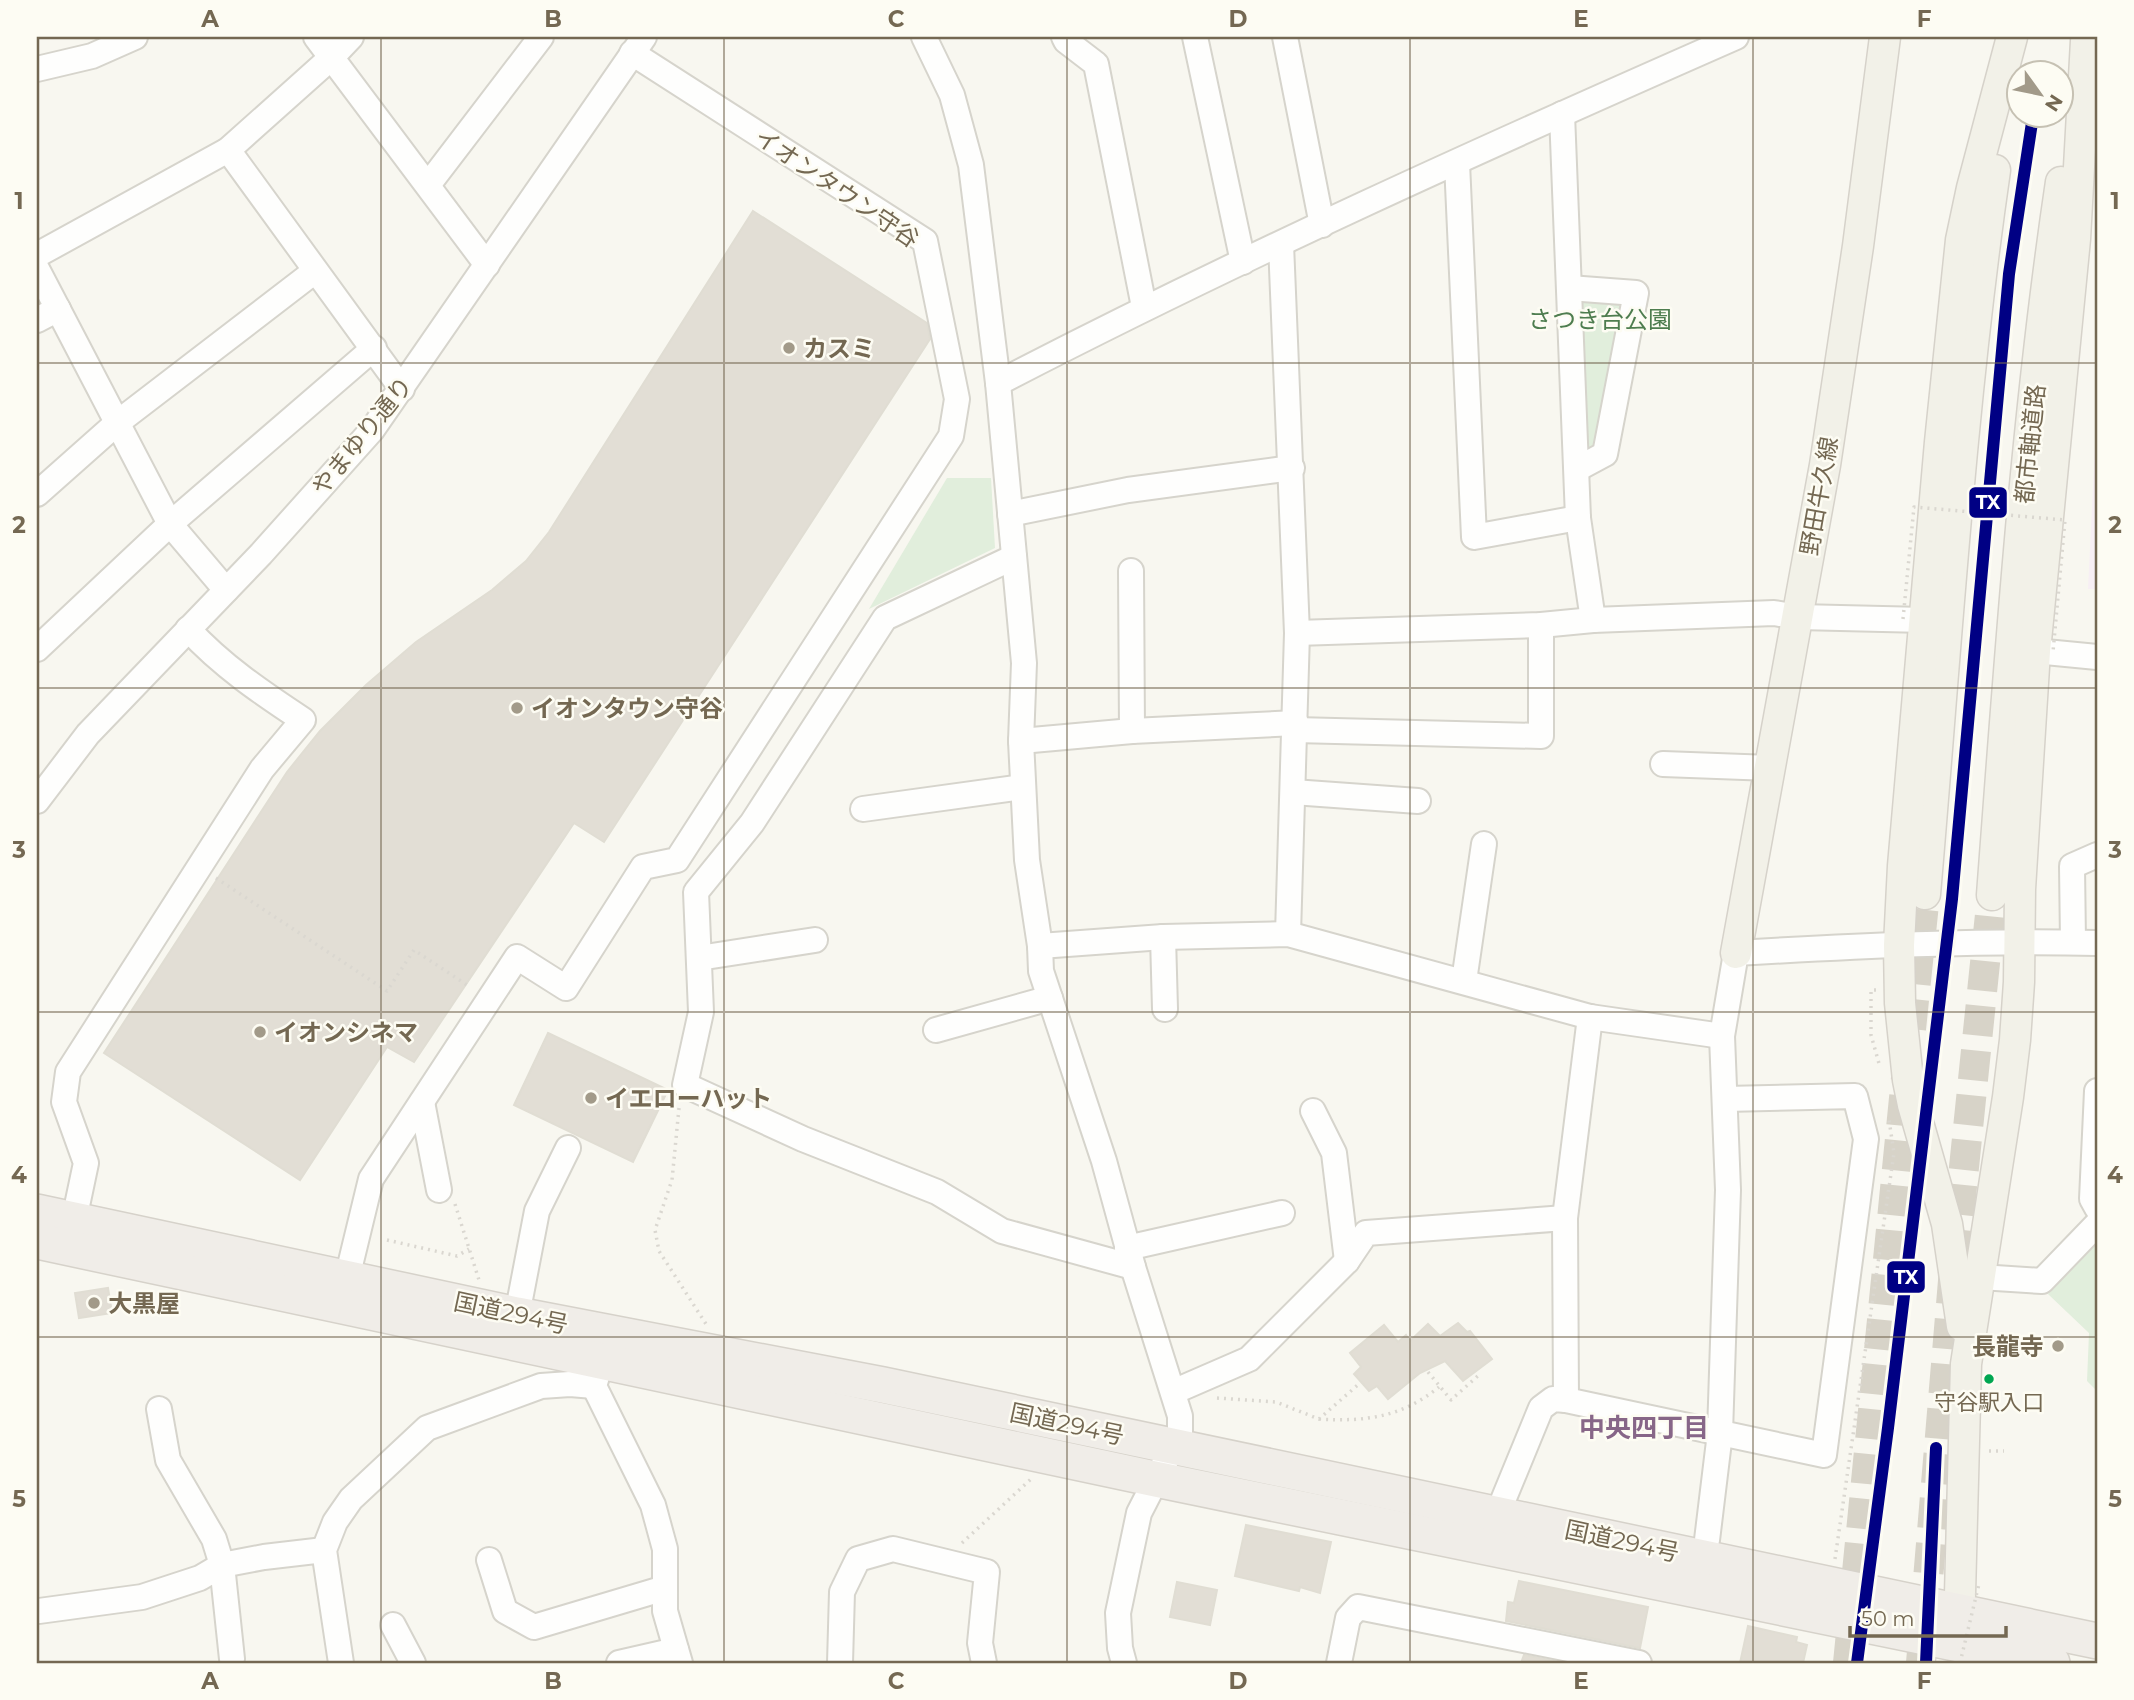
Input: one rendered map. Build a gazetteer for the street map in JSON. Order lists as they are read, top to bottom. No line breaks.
{"streets":{"highway":["国道294号"],"main road":["都市軸道路","野田牛久線"],"street":["イオンタウン守谷","やまゆり通り"]},"crossings":[["イオンタウン守谷","やまゆり通り"],["イオンタウン守谷","国道294号"]],"districts":["中央四丁目"],"parks":["さつき台公園"],"places":["カスミ","イオンタウン守谷","イオンシネマ","イエローハット","大黒屋","長龍寺","守谷駅入口"],"lines":["transit line TX"],"scale_bar":"50 m","north":"bottom right","grid":{"columns":["A","B","C","D","E","F"],"rows":["1","2","3","4","5"]}}
